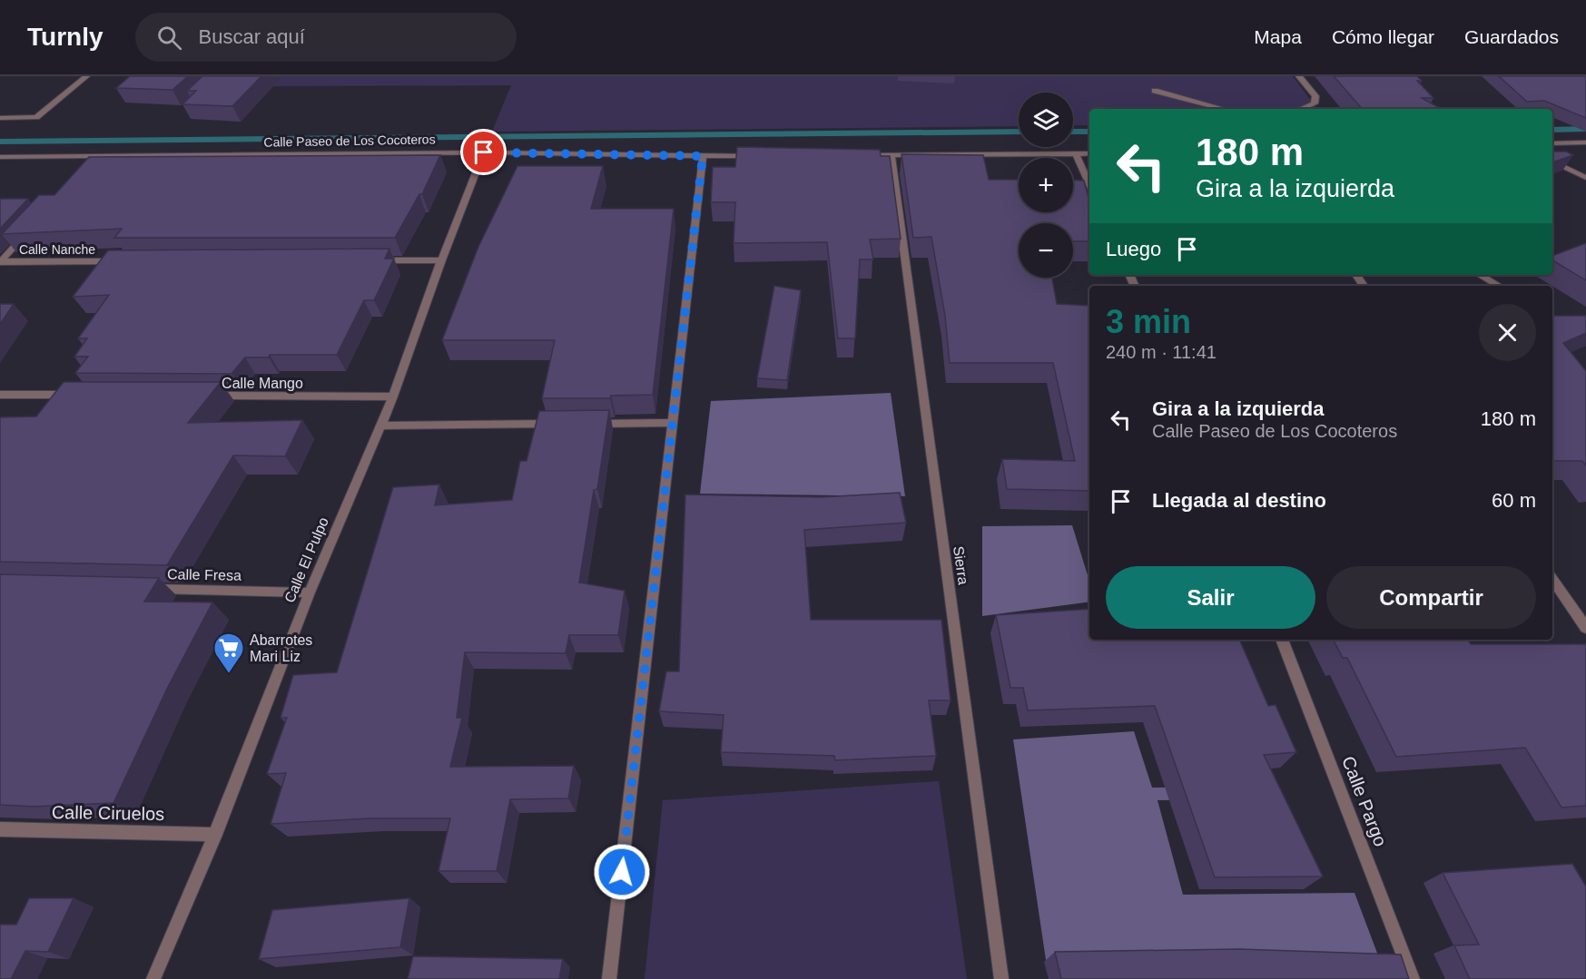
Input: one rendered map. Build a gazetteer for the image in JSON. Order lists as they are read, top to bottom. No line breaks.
{"streets":{"street":["Calle Paseo de Los Cocoteros","Calle Nanche","Calle Mango","Calle El Pulpo","Sierra","Calle Fresa","Calle Pargo","Calle Ciruelos"]},"crossings":[["Calle Paseo de Los Cocoteros","Calle El Pulpo"],["Calle Mango","Calle El Pulpo"],["Calle El Pulpo","Calle Fresa"],["Calle El Pulpo","Calle Ciruelos"]],"places":{"supermarket":["Abarrotes Mari Liz"]},"page":{"header":"Turnly","search":"Buscar aquí","nav":["Mapa","Cómo llegar","Guardados"],"map_buttons":["+","−"],"turn":["180 m","Gira a la izquierda"],"then":"Luego","heading":["3 min","240 m · 11:41"],"list":[{"name":"Gira a la izquierda","note":"Calle Paseo de Los Cocoteros","value":"180 m"},{"name":"Llegada al destino","value":"60 m"}],"buttons":["Salir","Compartir"]}}
